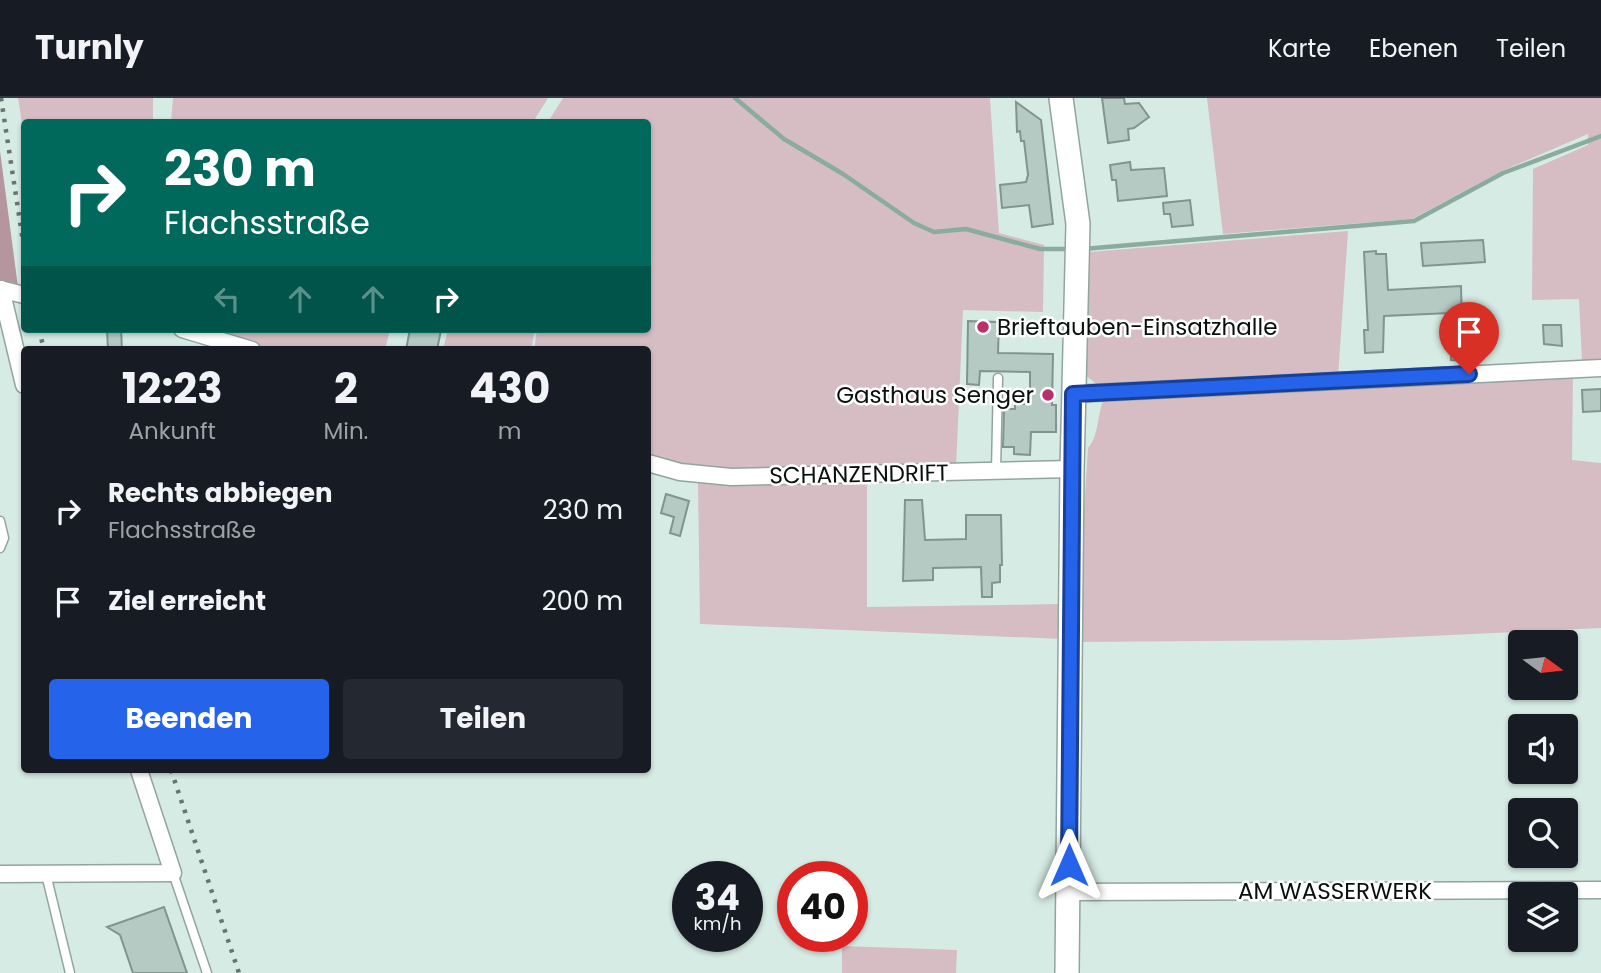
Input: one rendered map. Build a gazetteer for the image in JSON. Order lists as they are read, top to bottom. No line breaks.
{"streets":{"street":["SCHANZENDRIFT","AM WASSERWERK"]},"places":["Brieftauben-Einsatzhalle","Gasthaus Senger"],"north":"right","page":{"header":"Turnly","nav":["Karte","Ebenen","Teilen"],"turn":["230 m","Flachsstraße"],"eta":["12:23","Ankunft","2","Min.","430","m"],"list":[{"name":"Rechts abbiegen","note":"Flachsstraße","value":"230 m"},{"name":"Ziel erreicht","value":"200 m"}],"buttons":["Beenden","Teilen"],"speed":"34 km/h","limit":"40"}}
